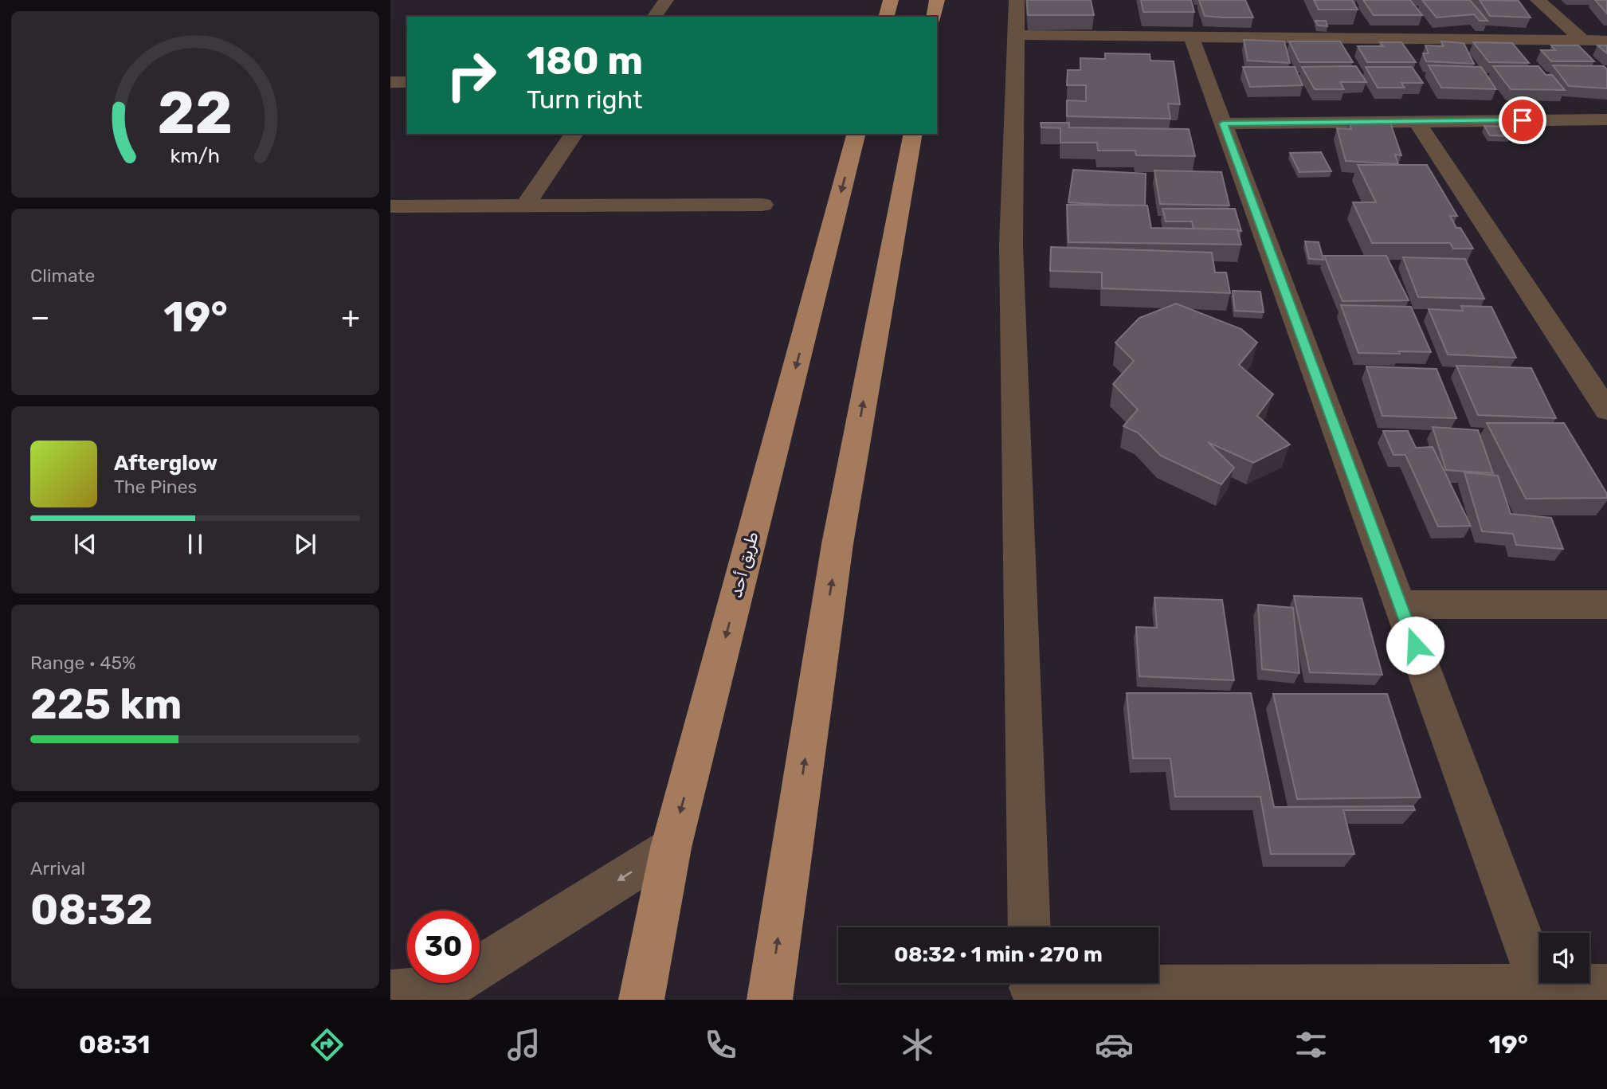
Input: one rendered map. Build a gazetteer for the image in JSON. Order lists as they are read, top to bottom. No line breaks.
{"streets":{"main road":["طريق أحد"]},"page":{"turn":["180 m","Turn right"],"tile":["Climate",["Range · 45%","225 km"],["Arrival","08:32"]],"heat":["−","19°","+"],"song":["Afterglow","The Pines"],"limit":"30","trip":"08:32 · 1 min · 270 m","tabs":["08:31","19°"],"gauge":["22","km/h"]}}
